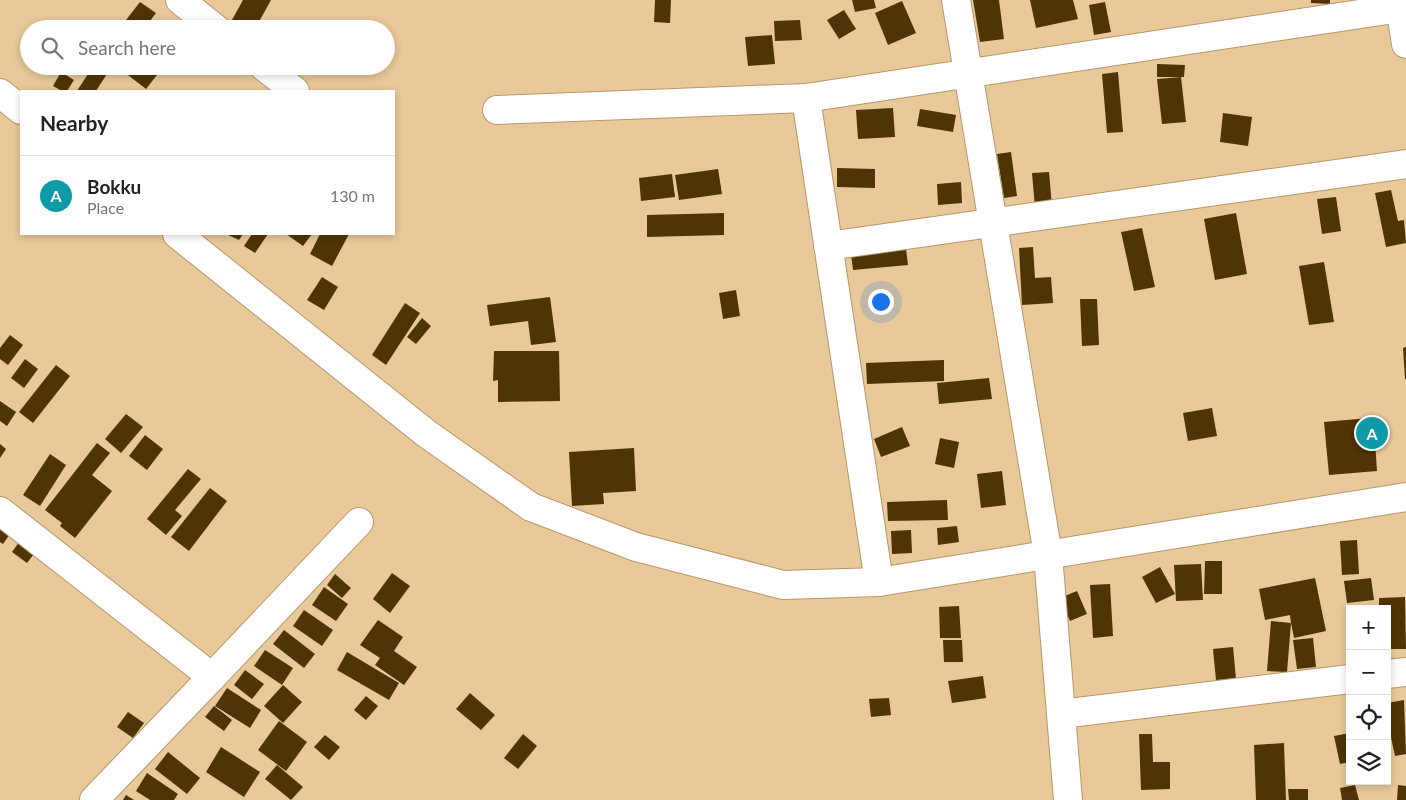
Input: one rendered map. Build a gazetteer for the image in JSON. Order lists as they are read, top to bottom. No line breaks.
{"page":{"search":"Search here","heading":"Nearby","list":[{"mark":"A","name":"Bokku","note":"Place","value":"130 m"}],"pins":"A","map_buttons":["+","−"]}}
